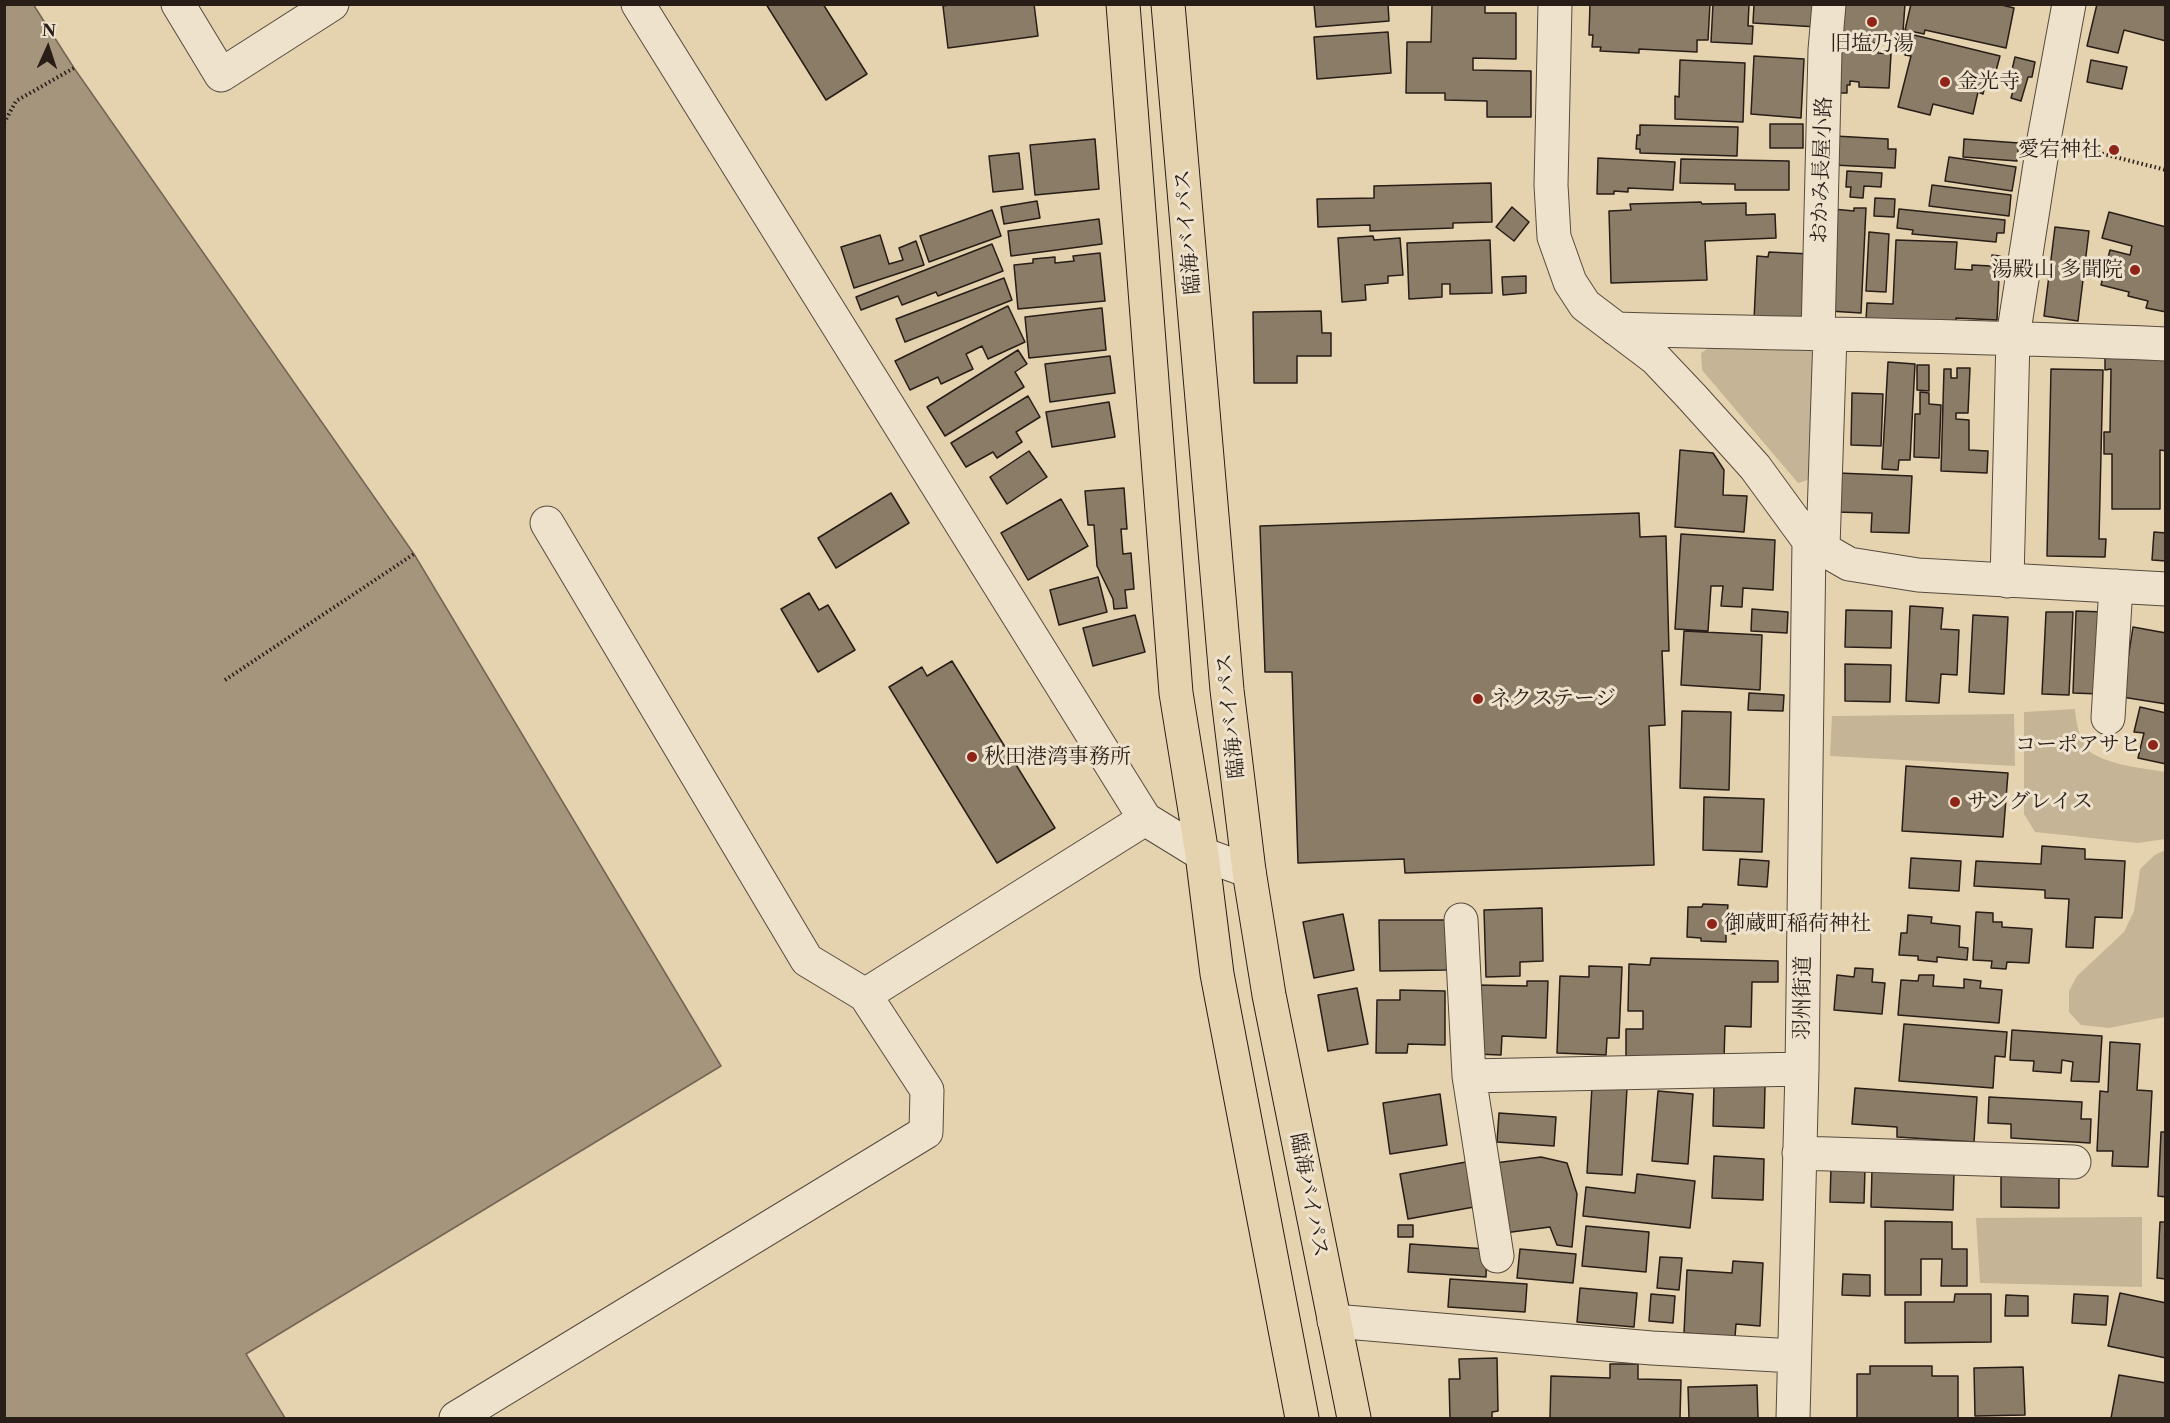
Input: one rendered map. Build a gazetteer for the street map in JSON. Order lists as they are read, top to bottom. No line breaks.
{"streets":{"highway":["臨海バイパス"],"street":["おかみ長屋小路","羽州街道"]},"crossings":[["おかみ長屋小路","羽州街道"]],"places":["旧塩乃湯","金光寺","愛宕神社","湯殿山 多聞院","ネクステージ","コーポアサヒ","秋田港湾事務所","サングレイス","御蔵町稲荷神社"],"north":"top"}
